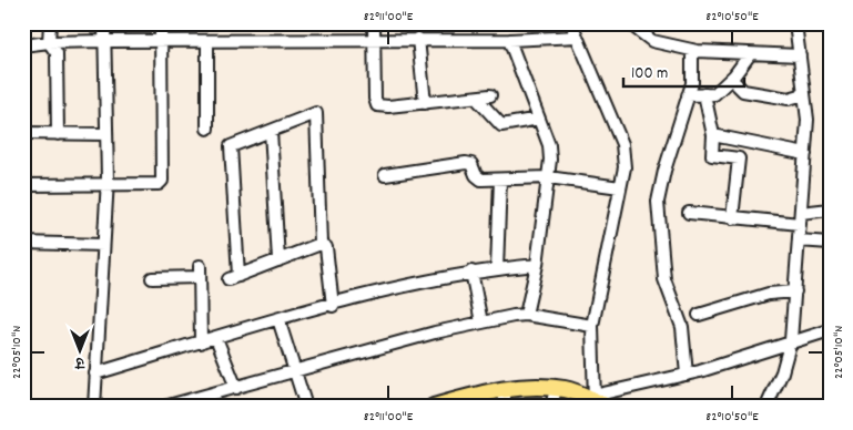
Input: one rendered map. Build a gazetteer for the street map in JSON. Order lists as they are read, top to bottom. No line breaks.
{"scale_bar":"100 m","north":"bottom","coordinates":["82°11'00\"E","82°10'50\"E","22°05'10\"N"]}
